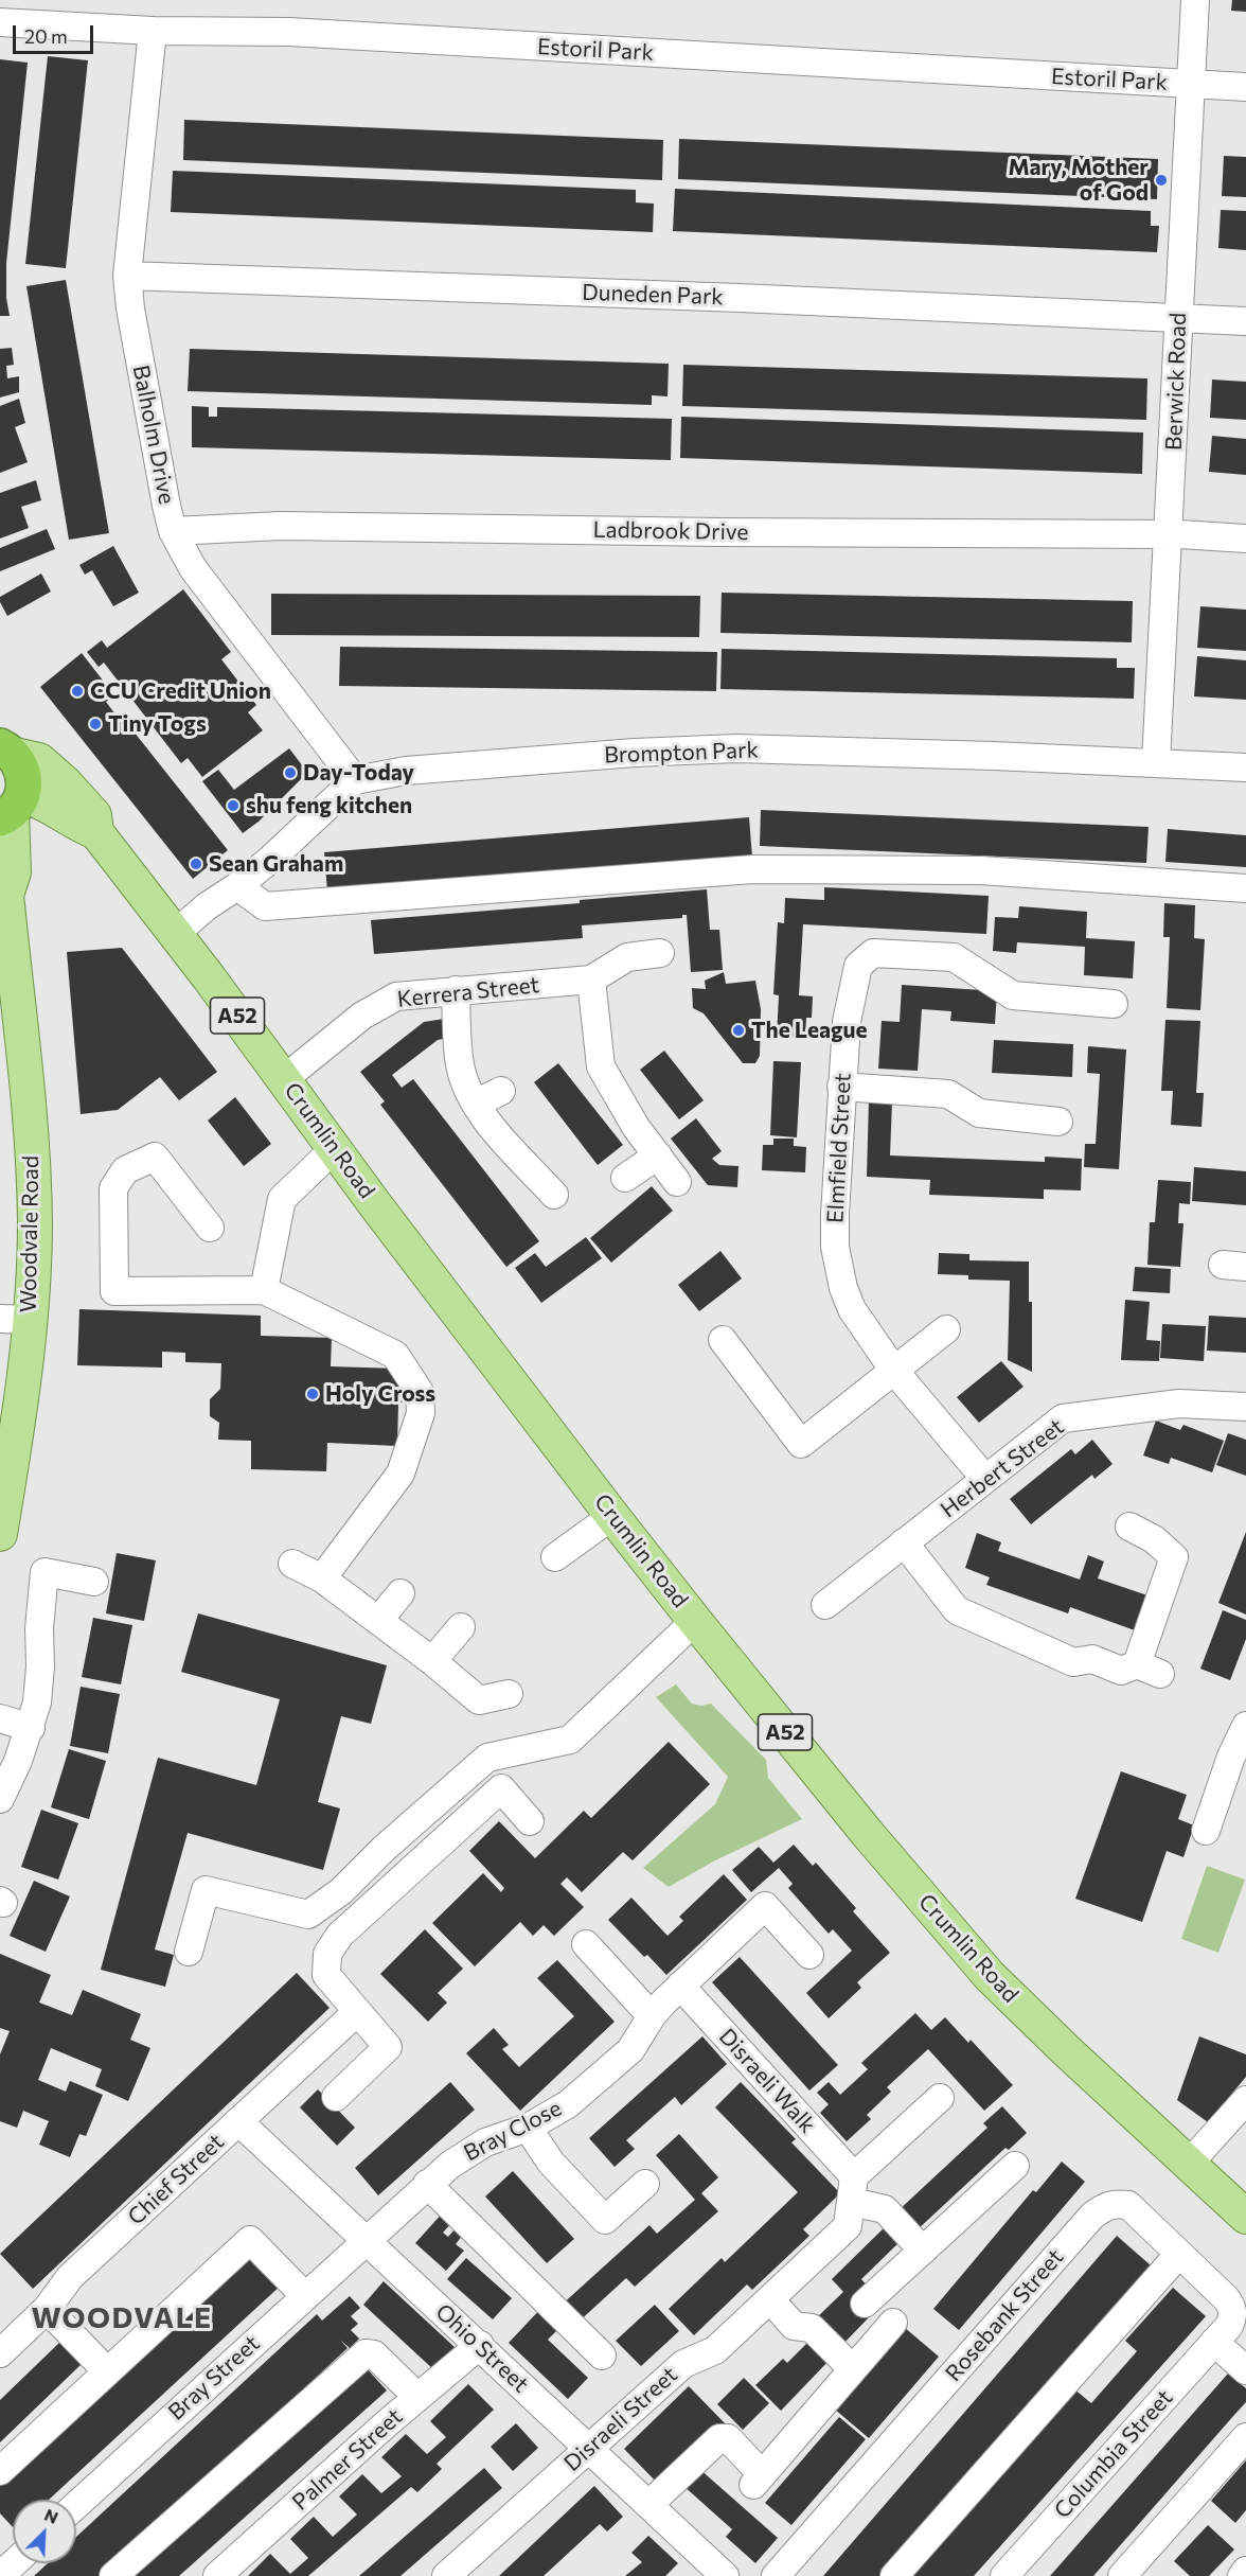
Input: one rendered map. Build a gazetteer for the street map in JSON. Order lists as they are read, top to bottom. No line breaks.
{"streets":{"main road":["A52","Crumlin Road","Woodvale Road"],"street":["Estoril Park","Duneden Park","Berwick Road","Balholm Drive","Ladbrook Drive","Brompton Park","Kerrera Street","Elmfield Street","Herbert Street","Disraeli Walk","Bray Close","Chief Street","Rosebank Street","Ohio Street","Bray Street","Disraeli Street","Columbia Street","Palmer Street"]},"crossings":[["Estoril Park","Berwick Road"],["Estoril Park","Balholm Drive"],["Duneden Park","Berwick Road"],["Duneden Park","Balholm Drive"],["Berwick Road","Ladbrook Drive"],["Berwick Road","Brompton Park"],["Balholm Drive","Ladbrook Drive"],["Balholm Drive","Brompton Park"],["Kerrera Street","Crumlin Road"],["Crumlin Road","Woodvale Road"],["Elmfield Street","Herbert Street"],["Disraeli Walk","Bray Close"],["Disraeli Walk","Disraeli Street"],["Bray Close","Ohio Street"],["Bray Close","Bray Street"],["Chief Street","Ohio Street"],["Rosebank Street","Columbia Street"],["Ohio Street","Bray Street"],["Ohio Street","Disraeli Street"],["Ohio Street","Palmer Street"]],"districts":["WOODVALE"],"places":["Mary, Mother of God","CCU Credit Union","Tiny Togs","Day-Today","shu feng kitchen","Sean Graham","The League","Holy Cross"],"scale_bar":"20 m","north":"top right"}
